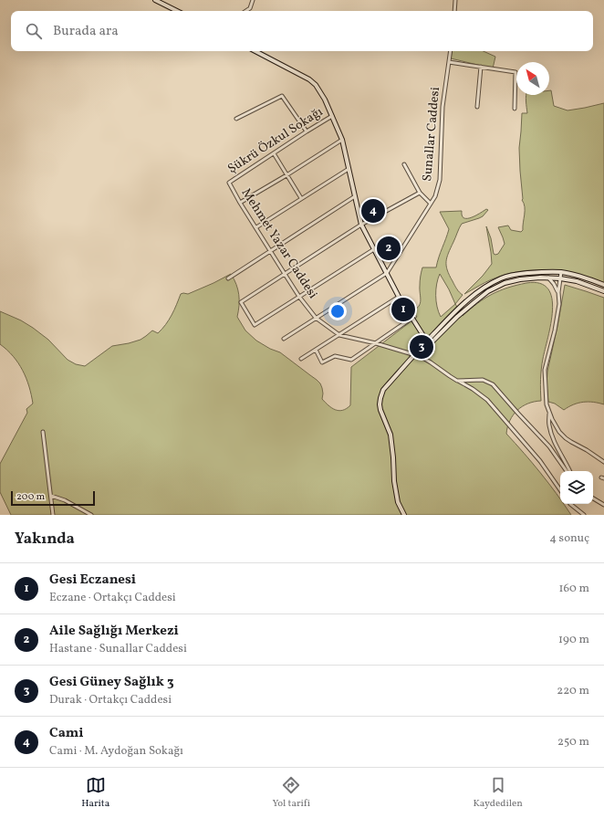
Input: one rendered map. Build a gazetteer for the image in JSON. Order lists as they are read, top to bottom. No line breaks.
{"streets":{"street":["Sunallar Caddesi","Şükrü Özkul Sokağı","Mehmet Yazar Caddesi"]},"crossings":[["Şükrü Özkul Sokağı","Mehmet Yazar Caddesi"]],"scale_bar":"200 m","north":"top left","page":{"search":"Burada ara","pins":["4","2","1","3"],"scale":"200 m","heading":["Yakında","4 sonuç"],"list":[{"mark":"1","name":"Gesi Eczanesi","note":"Eczane · Ortakçı Caddesi","value":"160 m"},{"mark":"2","name":"Aile Sağlığı Merkezi","note":"Hastane · Sunallar Caddesi","value":"190 m"},{"mark":"3","name":"Gesi Güney Sağlık 3","note":"Durak · Ortakçı Caddesi","value":"220 m"},{"mark":"4","name":"Cami","note":"Cami · M. Aydoğan Sokağı","value":"250 m"}],"nav":["Harita","Yol tarifi","Kaydedilen"]}}
